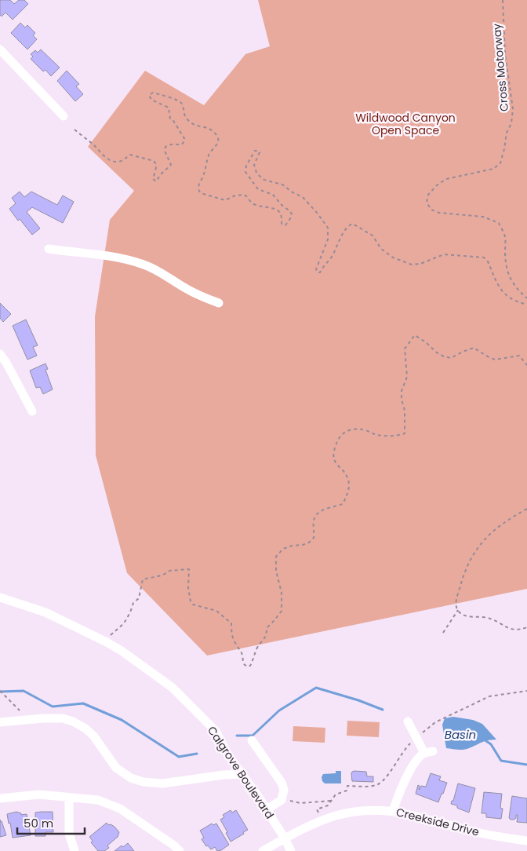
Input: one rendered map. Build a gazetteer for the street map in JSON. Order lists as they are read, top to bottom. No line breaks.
{"streets":{"street":["Calgrove Boulevard","Creekside Drive"],"path":["Cross Motorway"]},"crossings":[["Calgrove Boulevard","Creekside Drive"]],"water":["Basin"],"parks":["Wildwood Canyon Open Space"],"scale_bar":"50 m"}
